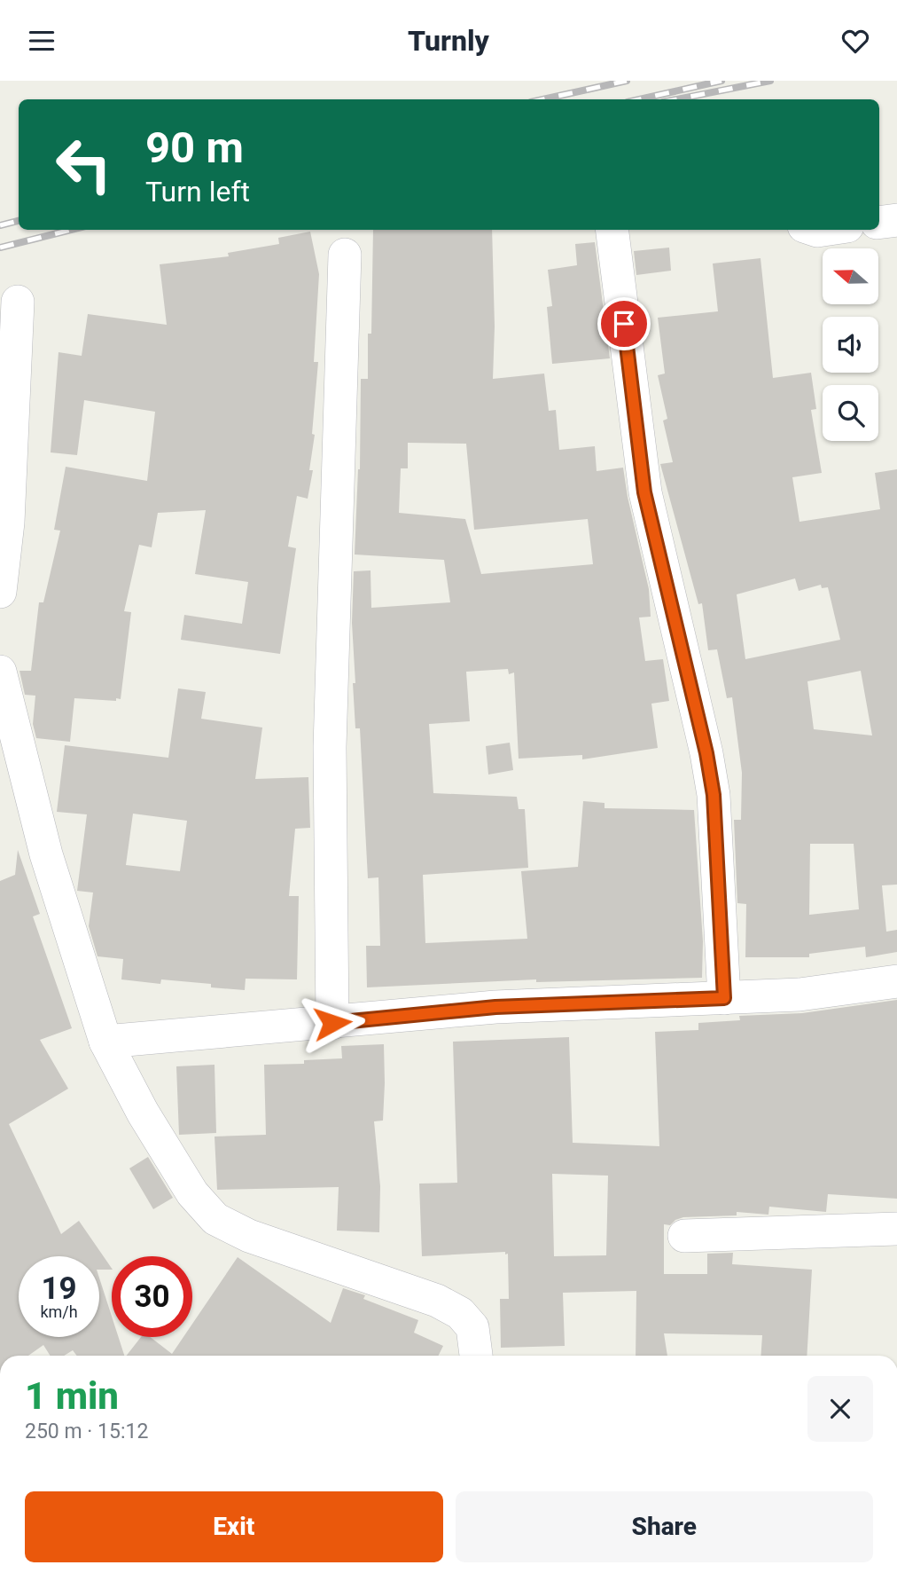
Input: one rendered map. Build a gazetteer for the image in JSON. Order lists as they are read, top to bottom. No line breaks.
{"north":"left","page":{"header":"Turnly","turn":["90 m","Turn left"],"speed":"19 km/h","limit":"30","heading":["1 min","250 m · 15:12"],"buttons":["Exit","Share"]}}
